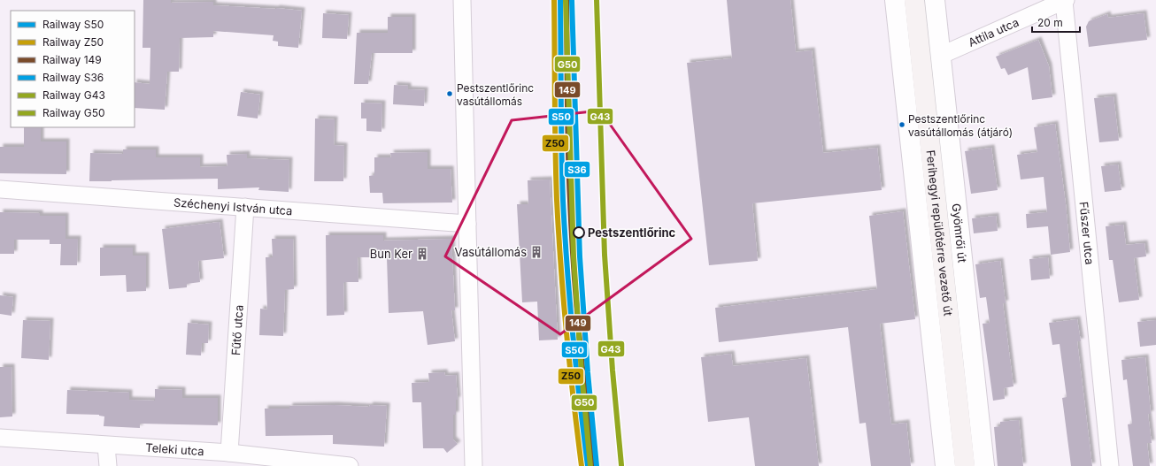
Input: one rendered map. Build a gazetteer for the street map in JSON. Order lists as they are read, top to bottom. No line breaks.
{"streets":{"main road":["Ferihegyi repülőtérre vezető út"],"street":["Attila utca","Széchenyi István utca","Gyömrői út","Fűszer utca","Fűtő utca","Teleki utca"]},"crossings":[["Attila utca","Gyömrői út"],["Attila utca","Fűszer utca"],["Széchenyi István utca","Fűtő utca"],["Fűtő utca","Teleki utca"]],"places":{"other":["Pestszentlőrinc vasútállomás","Pestszentlőrinc vasútállomás (átjáró)","Pestszentlőrinc"],"building":["Vasútállomás","Bun Ker"]},"lines":["rail line S50","rail line Z50","rail line 149","rail line S36","rail line G43","rail line G50"],"legend":["Railway S50","Railway Z50","Railway 149","Railway S36","Railway G43","Railway G50"],"scale_bar":"20 m"}
